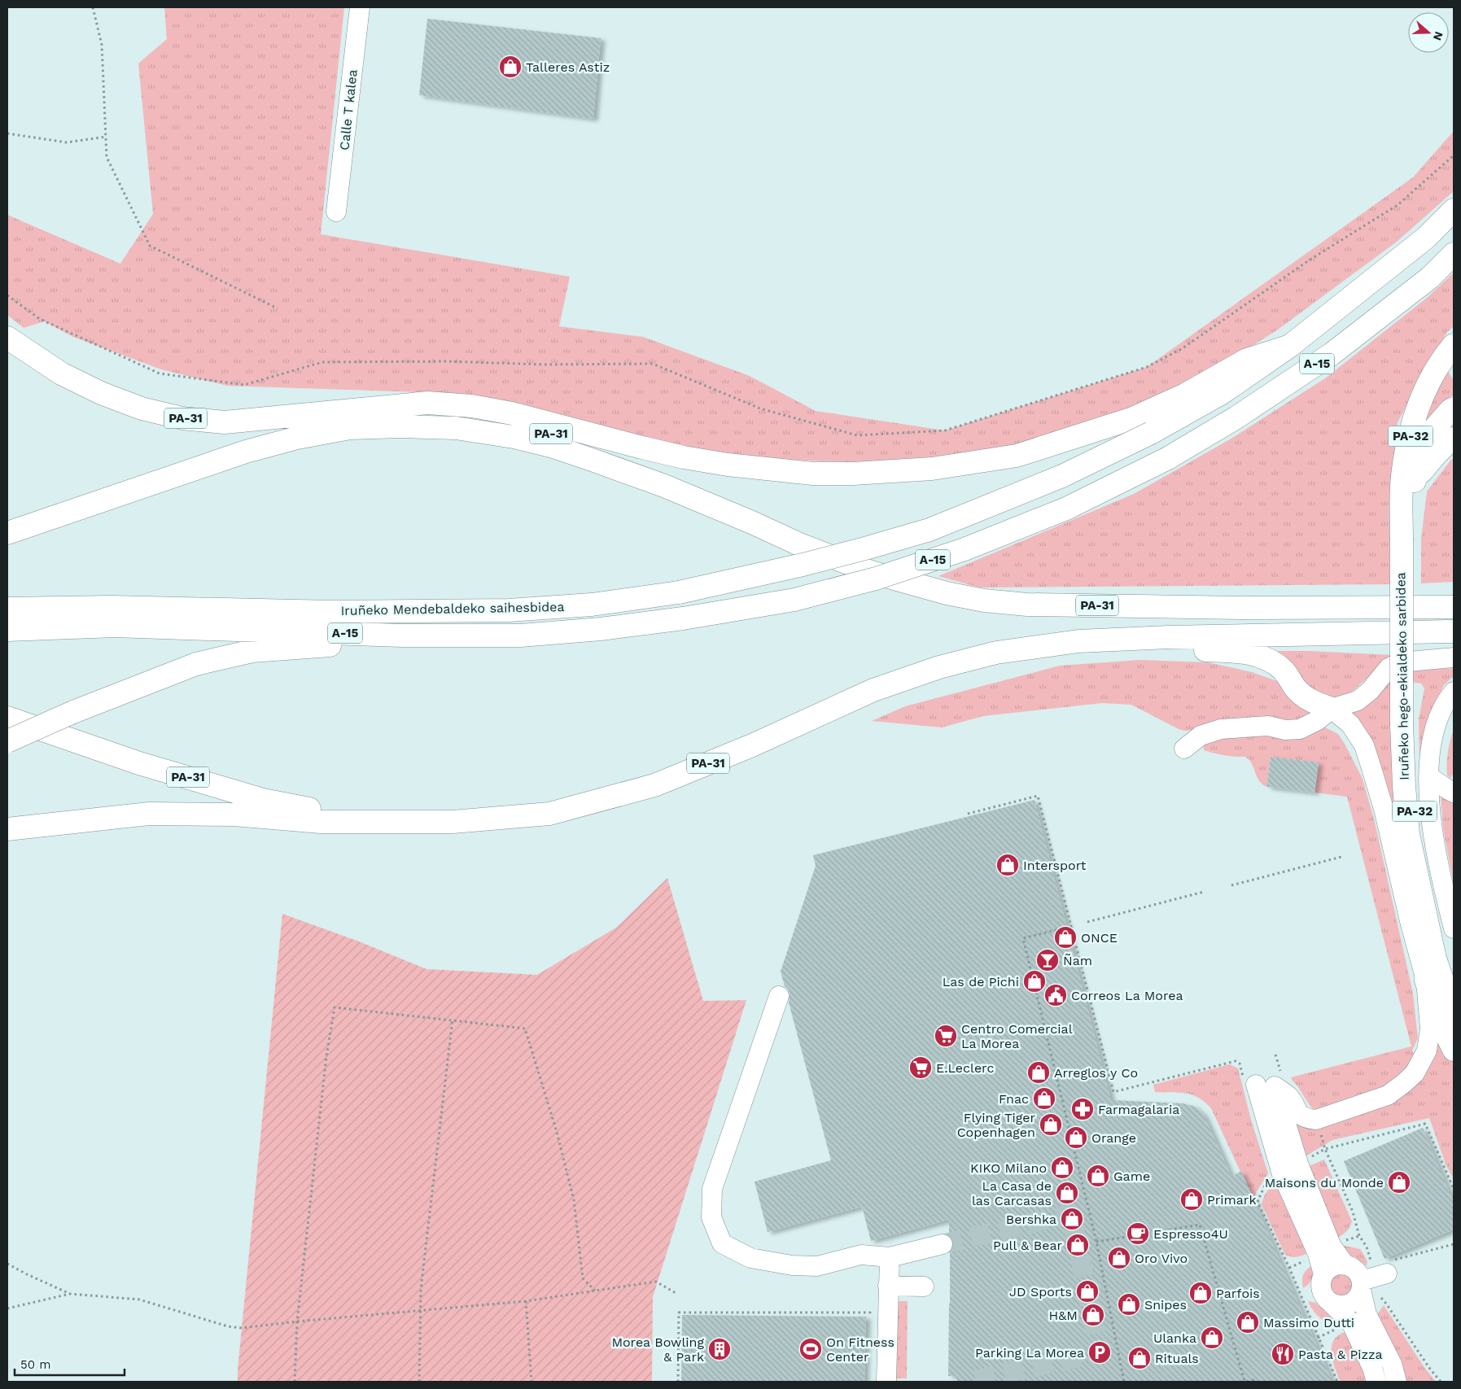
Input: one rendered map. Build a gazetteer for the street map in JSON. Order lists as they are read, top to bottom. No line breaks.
{"streets":{"highway":["A-15","PA-31","PA-32","Iruñeko Mendebaldeko saihesbidea","Iruñeko hego-ekialdeko sarbidea"],"street":["Calle T kalea"]},"places":{"shop":["Talleres Astiz","Intersport","ONCE","Las de Pichi","Arreglos y Co","Fnac","Flying Tiger Copenhagen","Orange","KIKO Milano","Game","Maisons du Monde","La Casa de las Carcasas","Primark","Bershka","Pull & Bear","Oro Vivo","JD Sports","Parfois","Snipes","H&M","Massimo Dutti","Ulanka","Rituals"],"bar":["Ñam"],"public building":["Correos La Morea"],"supermarket":["Centro Comercial La Morea","E.Leclerc"],"pharmacy":["Farmagalaria"],"cafe":["Espresso4U"],"building":["Morea Bowling & Park"],"sports":["On Fitness Center"],"parking":["Parking La Morea"],"restaurant":["Pasta & Pizza"]},"scale_bar":"50 m","north":"right"}
